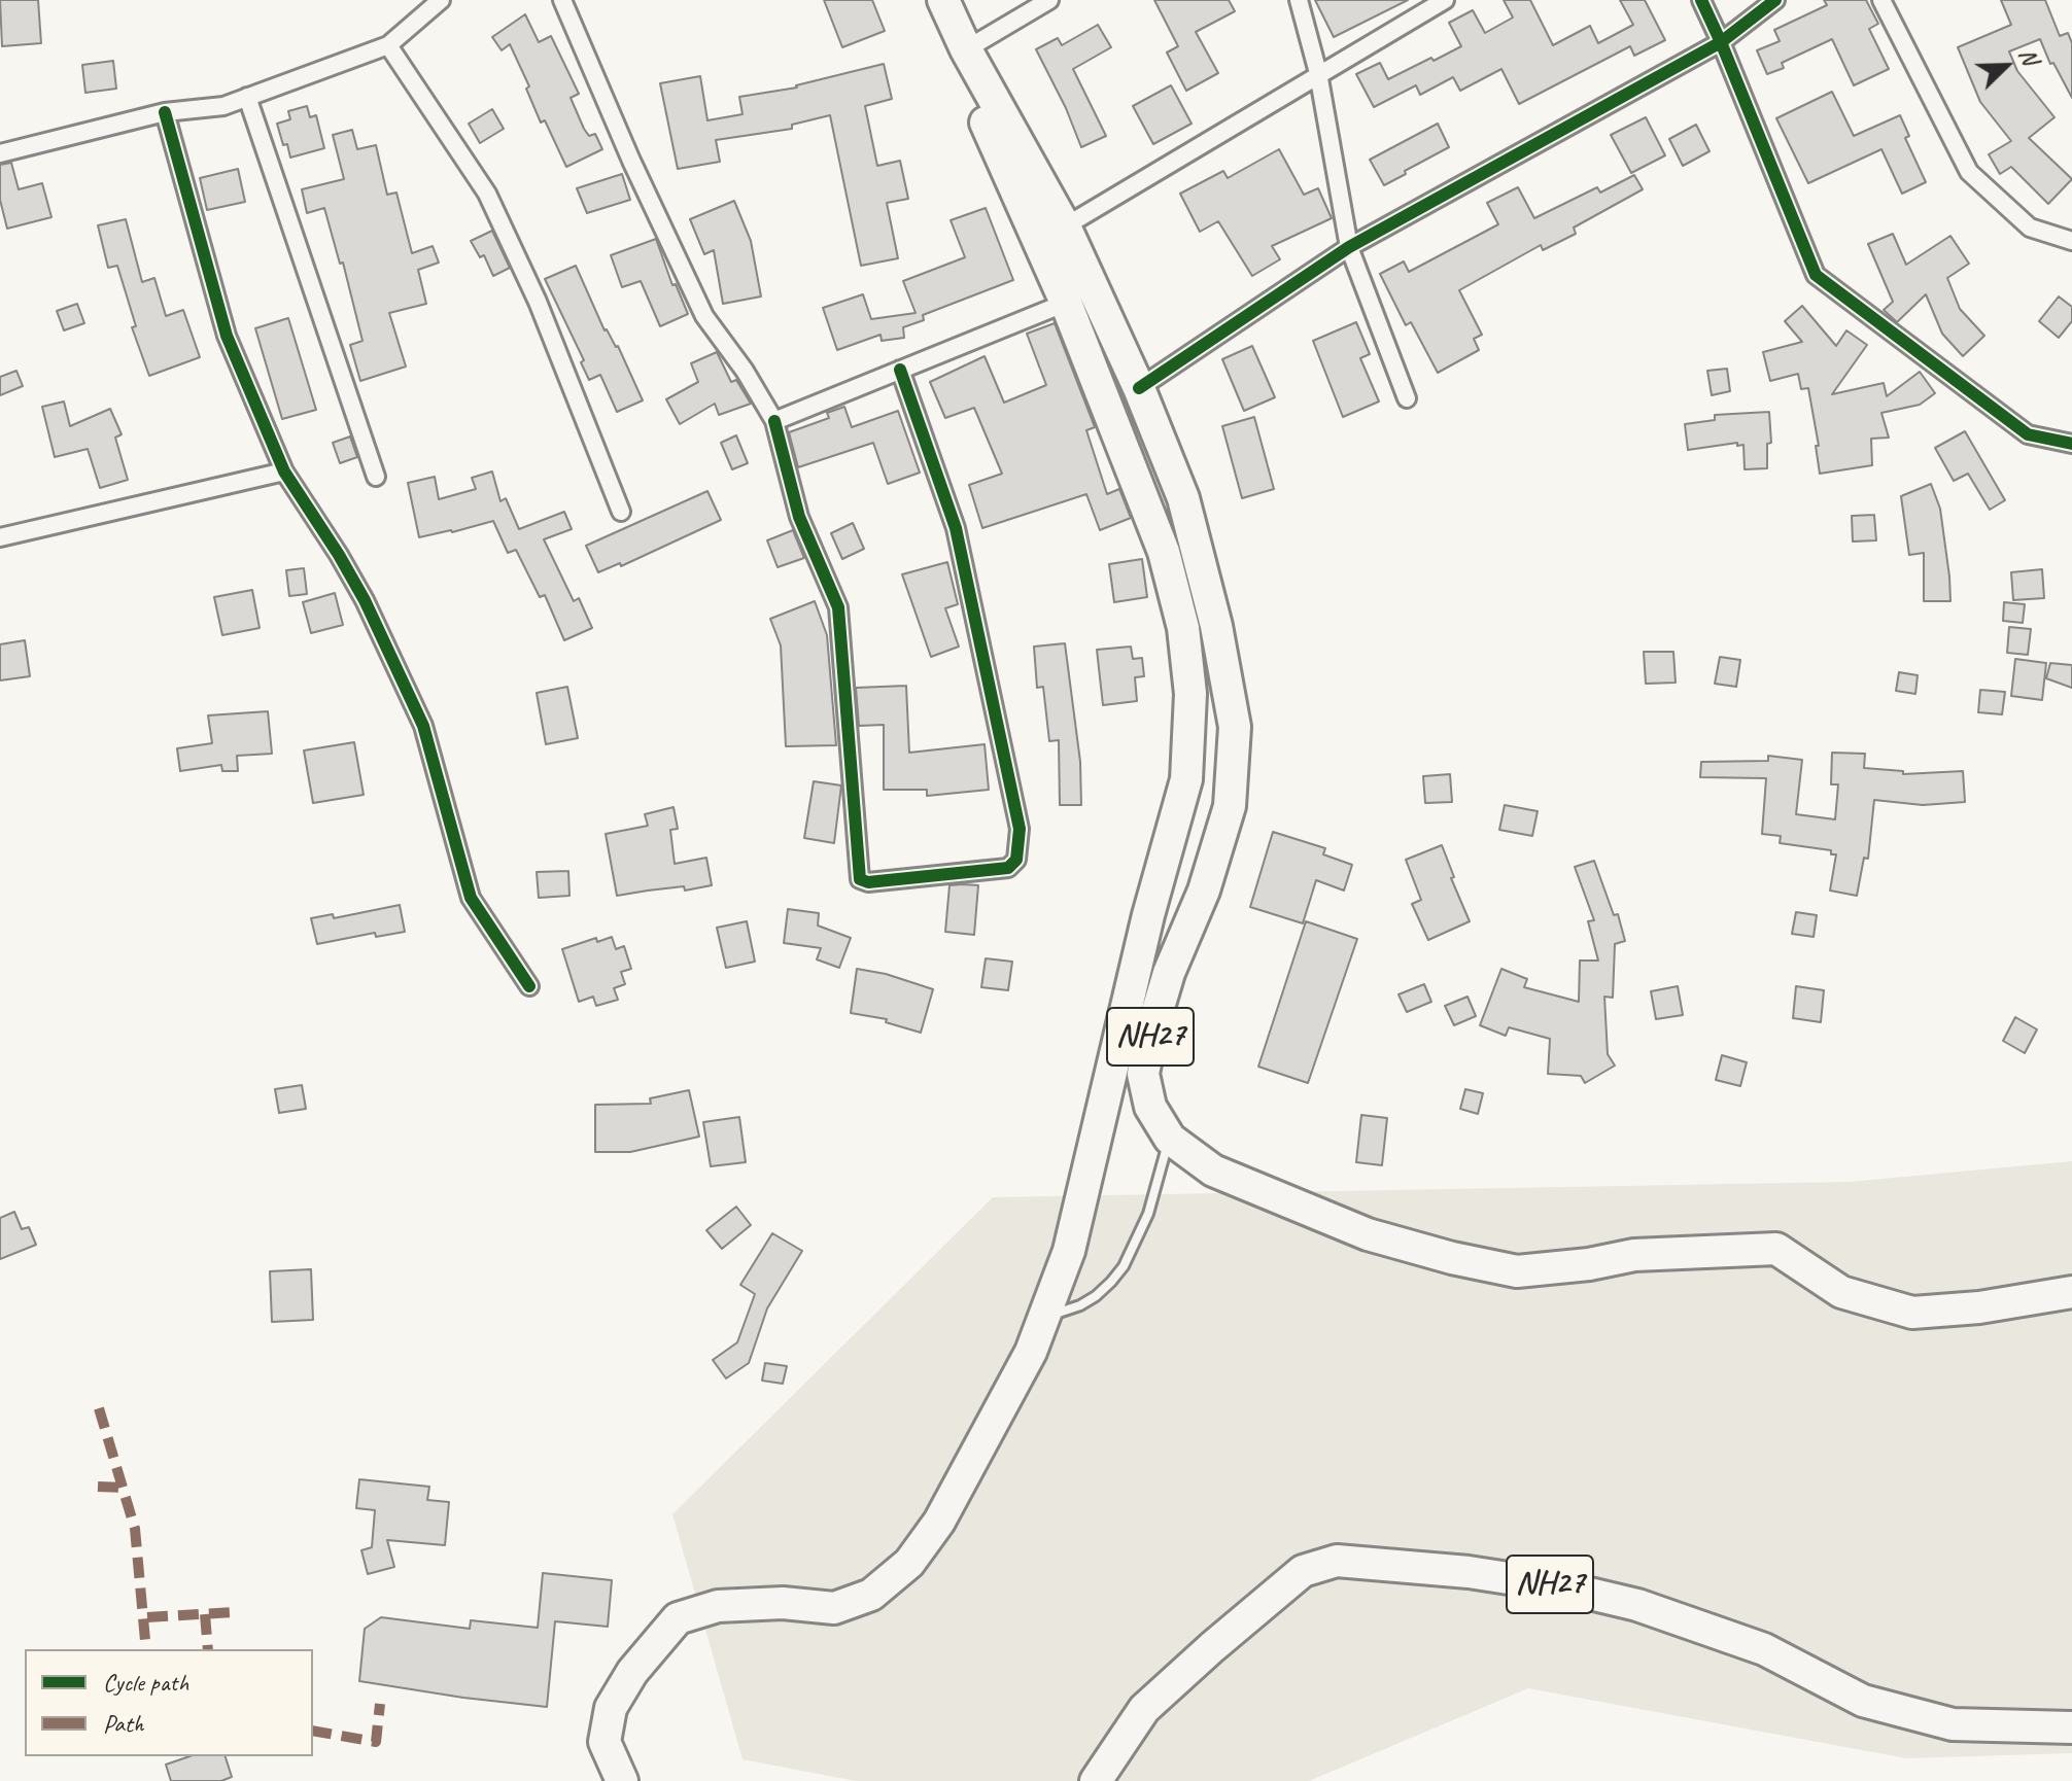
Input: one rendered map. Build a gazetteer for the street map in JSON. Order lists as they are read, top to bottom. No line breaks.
{"streets":{"highway":["NH27"]},"legend":["Cycle path","Path"],"north":"top right"}
